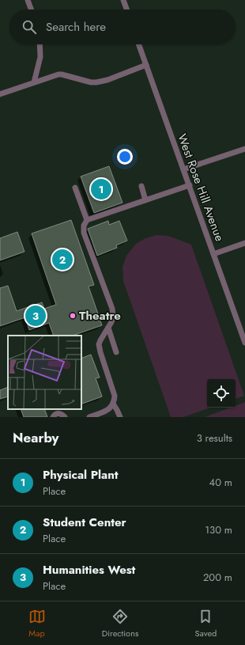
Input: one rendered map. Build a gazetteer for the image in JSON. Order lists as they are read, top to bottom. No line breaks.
{"streets":{"street":["West Rose Hill Avenue"]},"places":["Theatre"],"page":{"search":"Search here","pins":["1","2","3"],"heading":["Nearby","3 results"],"list":[{"mark":"1","name":"Physical Plant","note":"Place","value":"40 m"},{"mark":"2","name":"Student Center","note":"Place","value":"130 m"},{"mark":"3","name":"Humanities West","note":"Place","value":"200 m"}],"nav":["Map","Directions","Saved"]}}
